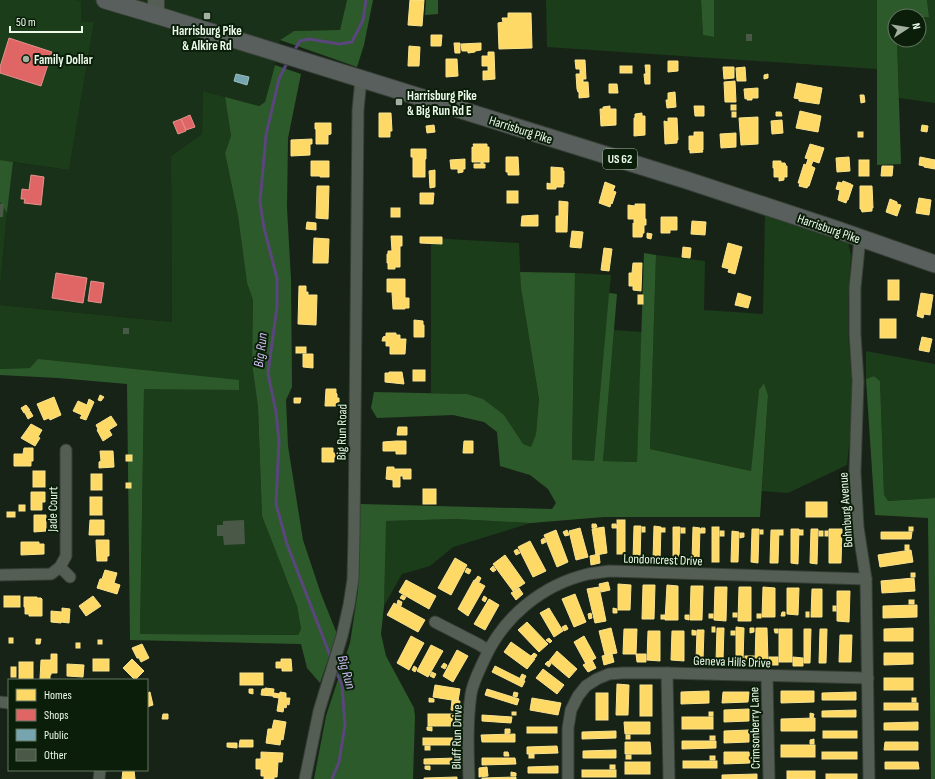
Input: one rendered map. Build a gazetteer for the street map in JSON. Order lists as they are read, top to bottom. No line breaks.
{"streets":{"main road":["Harrisburg Pike","US 62"],"street":["Big Run Road","Jade Court","Bohnburg Avenue","Londoncrest Drive","Geneva Hills Drive","Crimsonberry Lane","Bluff Run Drive"]},"crossings":[["Harrisburg Pike","Big Run Road"],["Harrisburg Pike","Bohnburg Avenue"],["Bohnburg Avenue","Londoncrest Drive"],["Bohnburg Avenue","Geneva Hills Drive"],["Londoncrest Drive","Bluff Run Drive"],["Geneva Hills Drive","Crimsonberry Lane"]],"water":["Big Run"],"places":{"transit":["Harrisburg Pike & Alkire Rd","Harrisburg Pike & Big Run Rd E"],"other":["Family Dollar"]},"legend":["Homes","Shops","Public","Other"],"scale_bar":"50 m","north":"right"}
